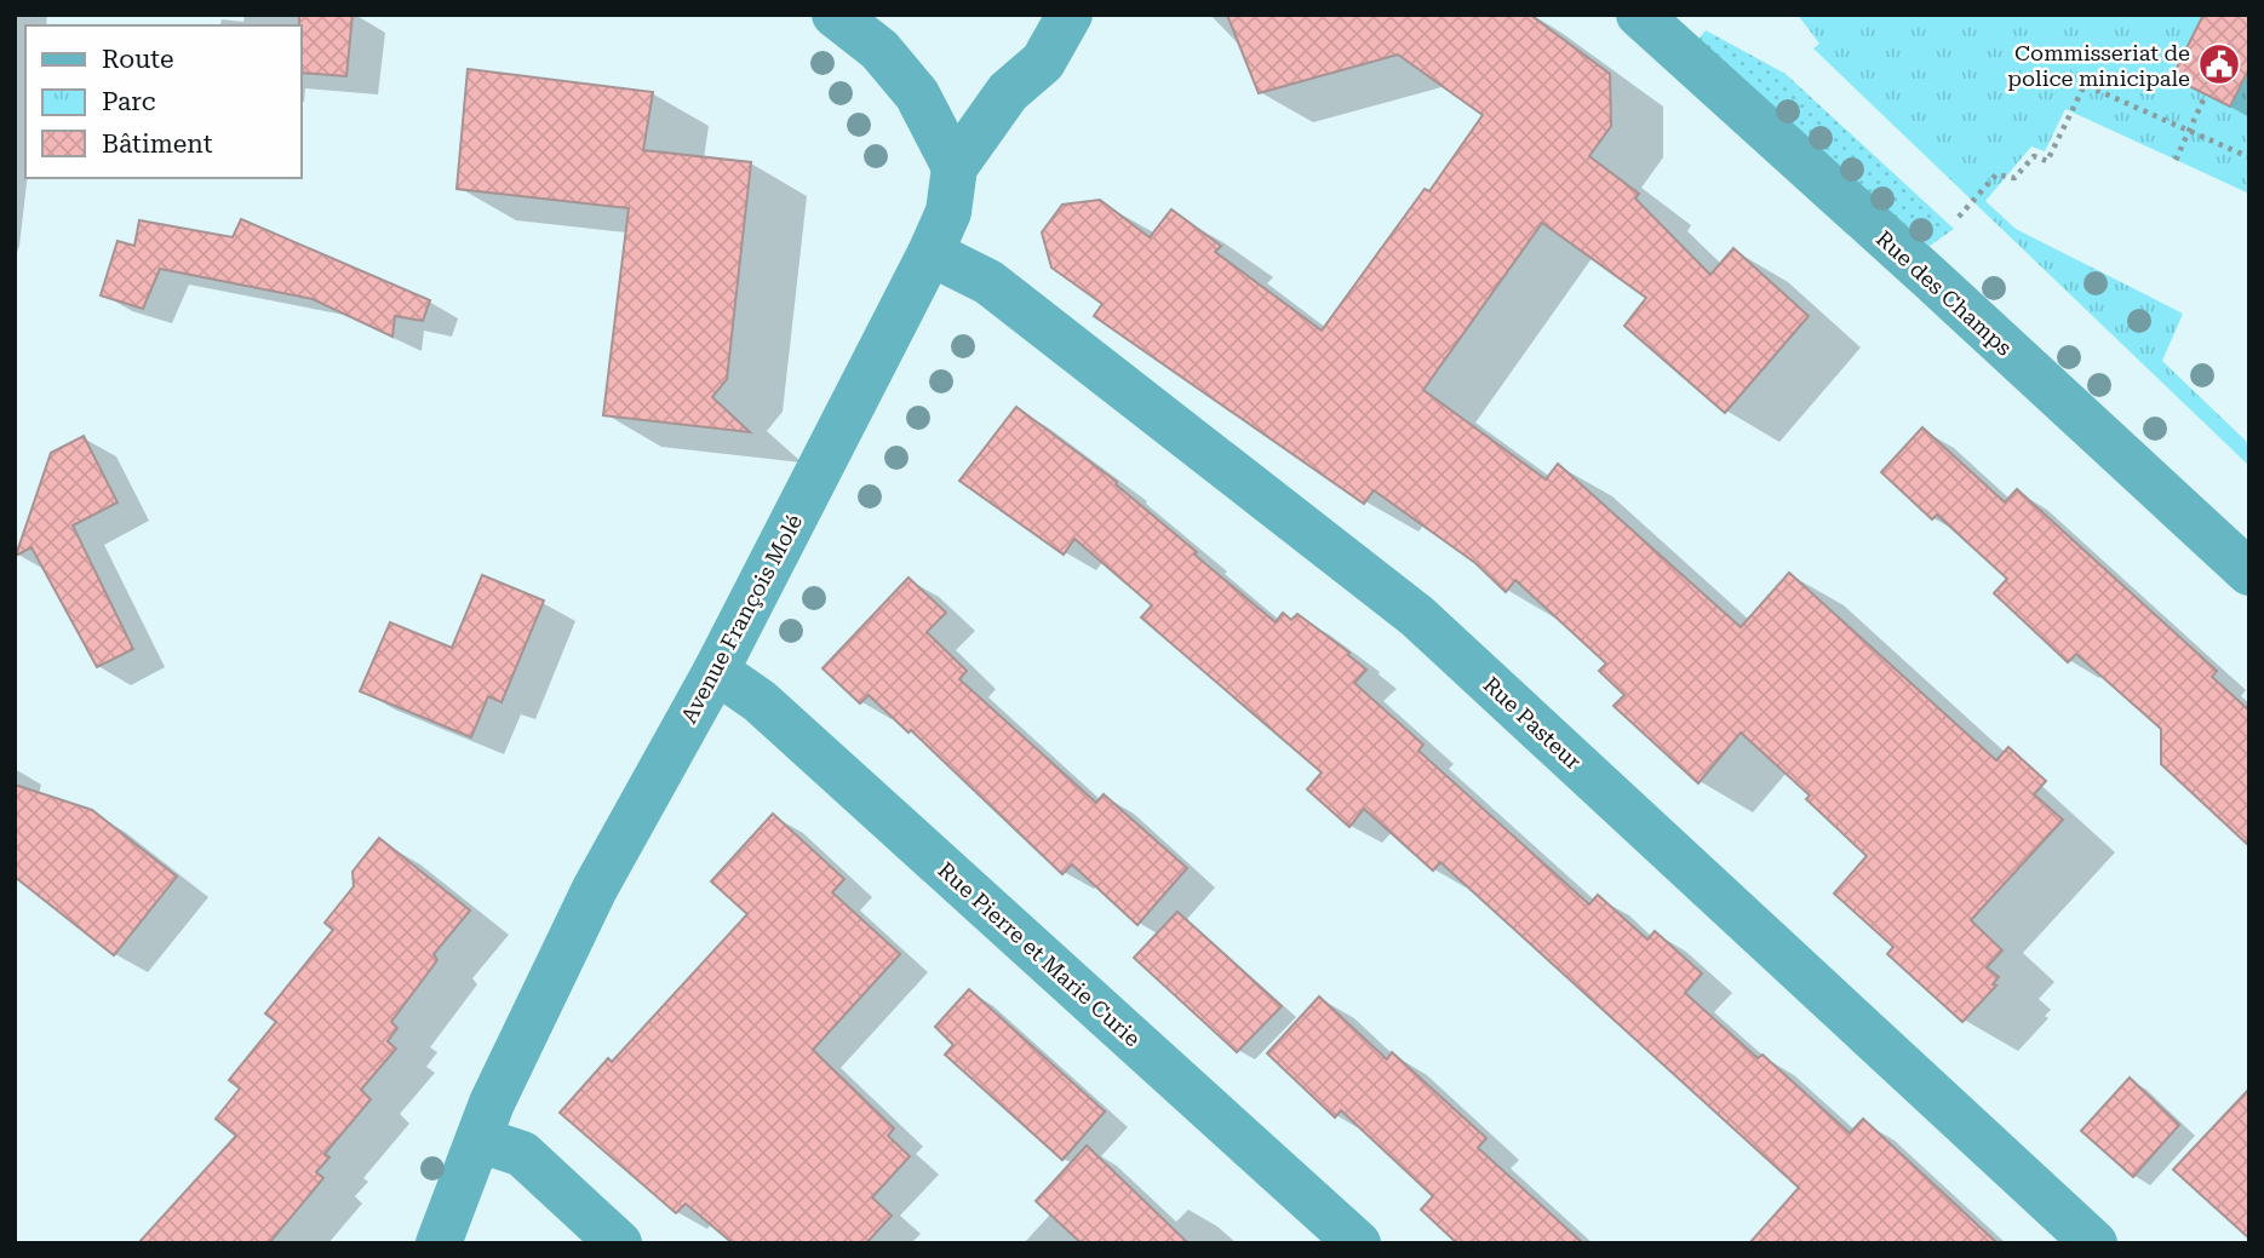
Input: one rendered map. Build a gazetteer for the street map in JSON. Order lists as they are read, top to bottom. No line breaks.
{"streets":{"street":["Rue des Champs","Avenue François Molé","Rue Pasteur","Rue Pierre et Marie Curie"]},"crossings":[["Avenue François Molé","Rue Pasteur"],["Avenue François Molé","Rue Pierre et Marie Curie"]],"places":{"public building":["Commisseriat de police minicipale"]},"legend":["Route","Parc","Bâtiment"]}
